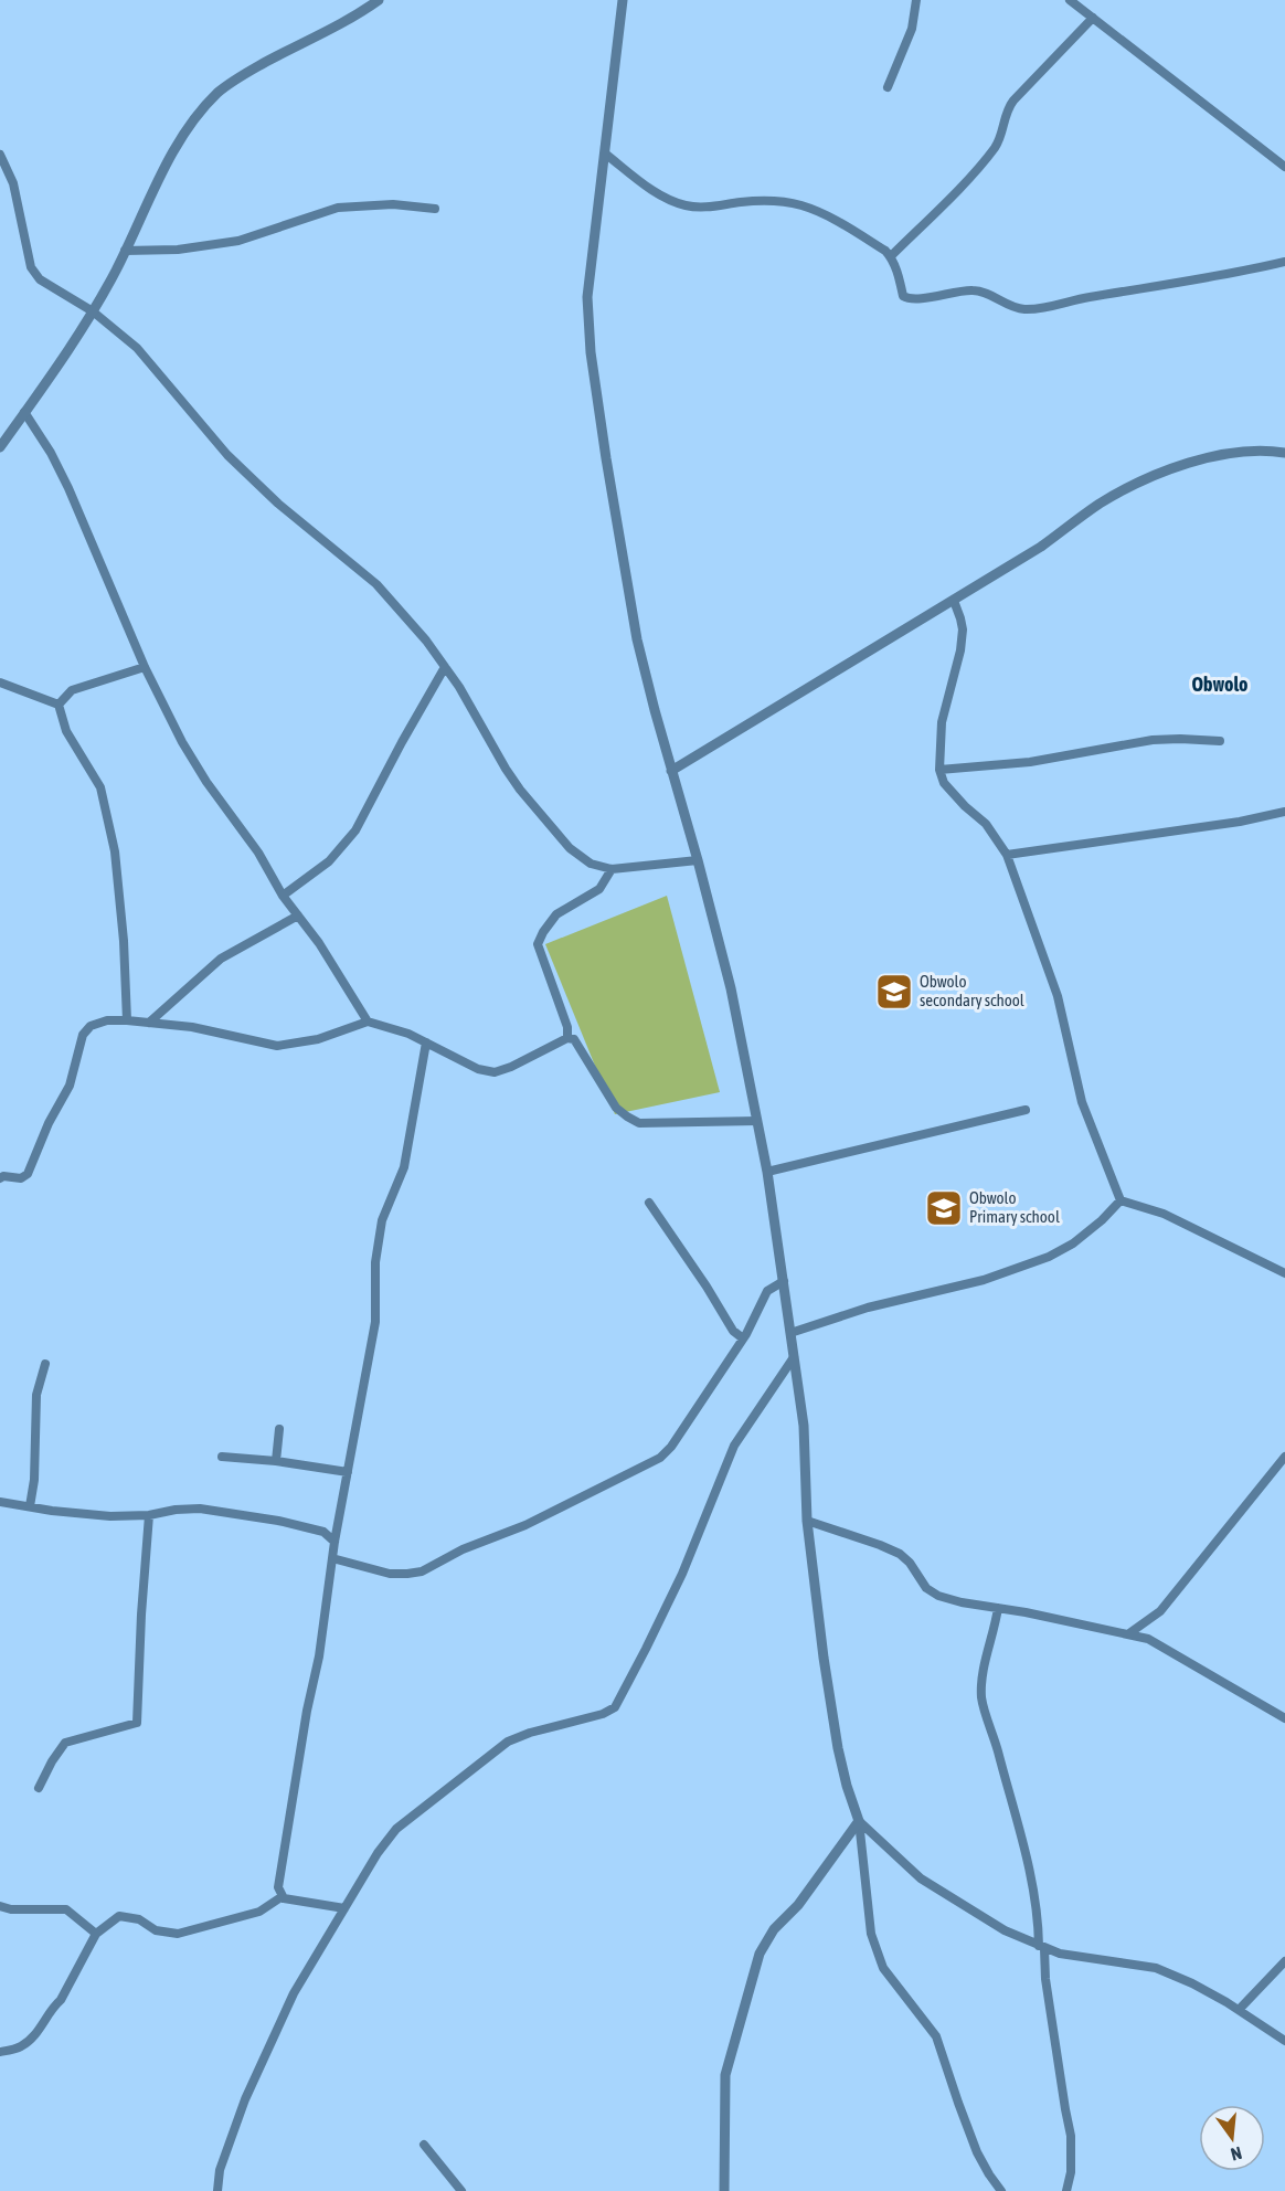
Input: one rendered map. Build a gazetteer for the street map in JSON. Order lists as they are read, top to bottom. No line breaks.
{"districts":["Obwolo"],"places":{"school or university":["Obwolo secondary school","Obwolo Primary school"]},"north":"bottom"}
